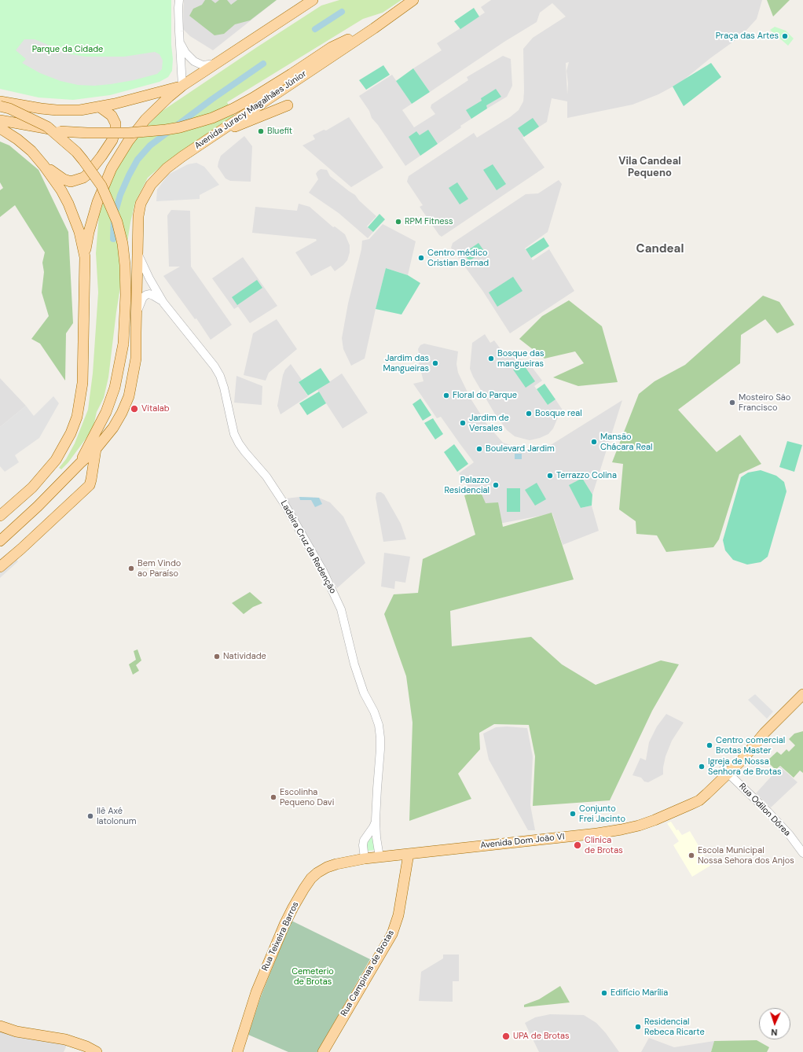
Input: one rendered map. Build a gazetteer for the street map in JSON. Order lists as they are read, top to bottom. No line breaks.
{"streets":{"main road":["Avenida Juracy Magalhães Júnior","Avenida Dom João VI","Rua Teixeira Barros","Rua Campinas de Brotas"],"street":["Ladeira Cruz da Redenção","Rua Odilon Dórea"]},"crossings":[["Avenida Juracy Magalhães Júnior","Ladeira Cruz da Redenção"],["Ladeira Cruz da Redenção","Avenida Dom João VI"],["Ladeira Cruz da Redenção","Rua Teixeira Barros"],["Rua Odilon Dórea","Avenida Dom João VI"],["Avenida Dom João VI","Rua Teixeira Barros"],["Avenida Dom João VI","Rua Campinas de Brotas"]],"districts":["Vila Candeal Pequeno","Candeal"],"parks":["Parque da Cidade","Cemeterio de Brotas"],"places":["Praça das Artes","Bluefit","RPM Fitness","Centro médico Cristian Bernad","Bosque das mangueiras","Jardim das Mangueiras","Floral do Parque","Mosteiro São Francisco","Vitalab","Bosque real","Jardim de Versales","Mansão Chácara Real","Boulevard Jardim","Terrazzo Colina","Palazzo Residencial","Bem Vindo ao Paraíso","Natividade","Centro comercial Brotas Master","Igreja de Nossa Senhora de Brotas","Escolinha Pequeno Davi","Conjunto Frei Jacinto","Ilê Axé Iatolonum","Clinica de Brotas","Escola Municipal Nossa Sehora dos Anjos","Edifício Marília","Residencial Rebeca Ricarte","UPA de Brotas"],"north":"bottom"}
